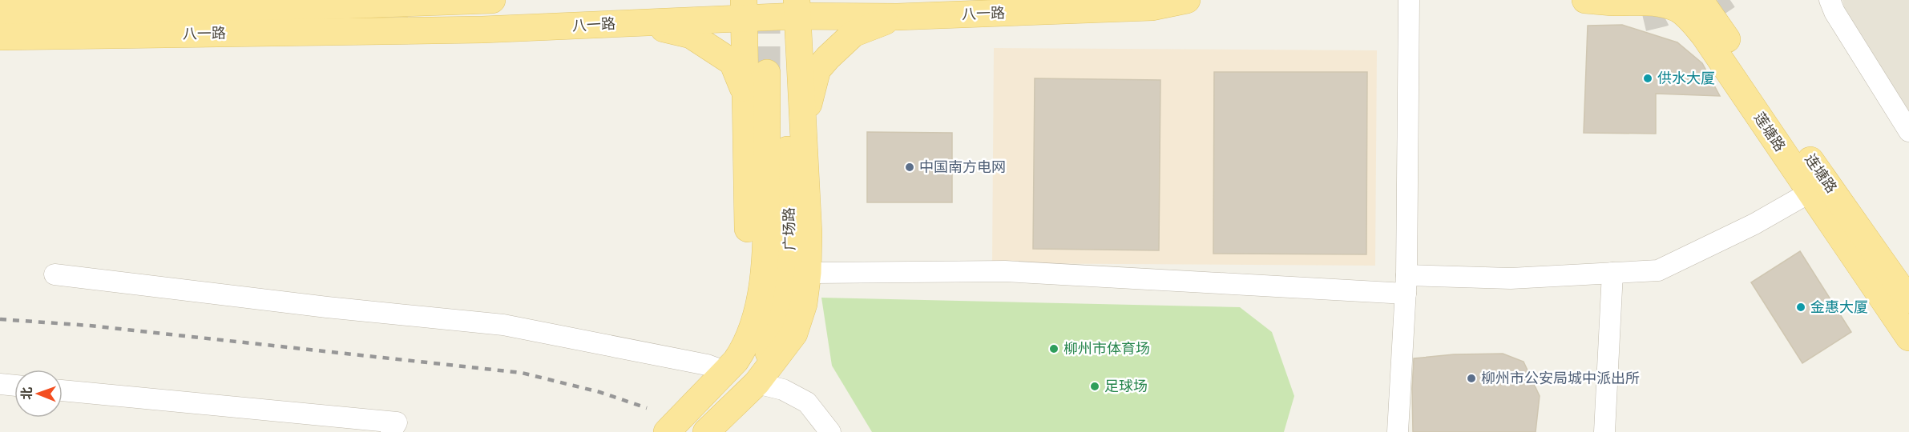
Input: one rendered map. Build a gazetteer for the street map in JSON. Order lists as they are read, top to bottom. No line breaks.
{"streets":{"main road":["八一路","莲塘路","连塘路","广场路"]},"crossings":[["莲塘路","连塘路"]],"places":["供水大厦","中国南方电网","金惠大厦","柳州市体育场","柳州市公安局城中派出所","足球场"],"north":"left"}
